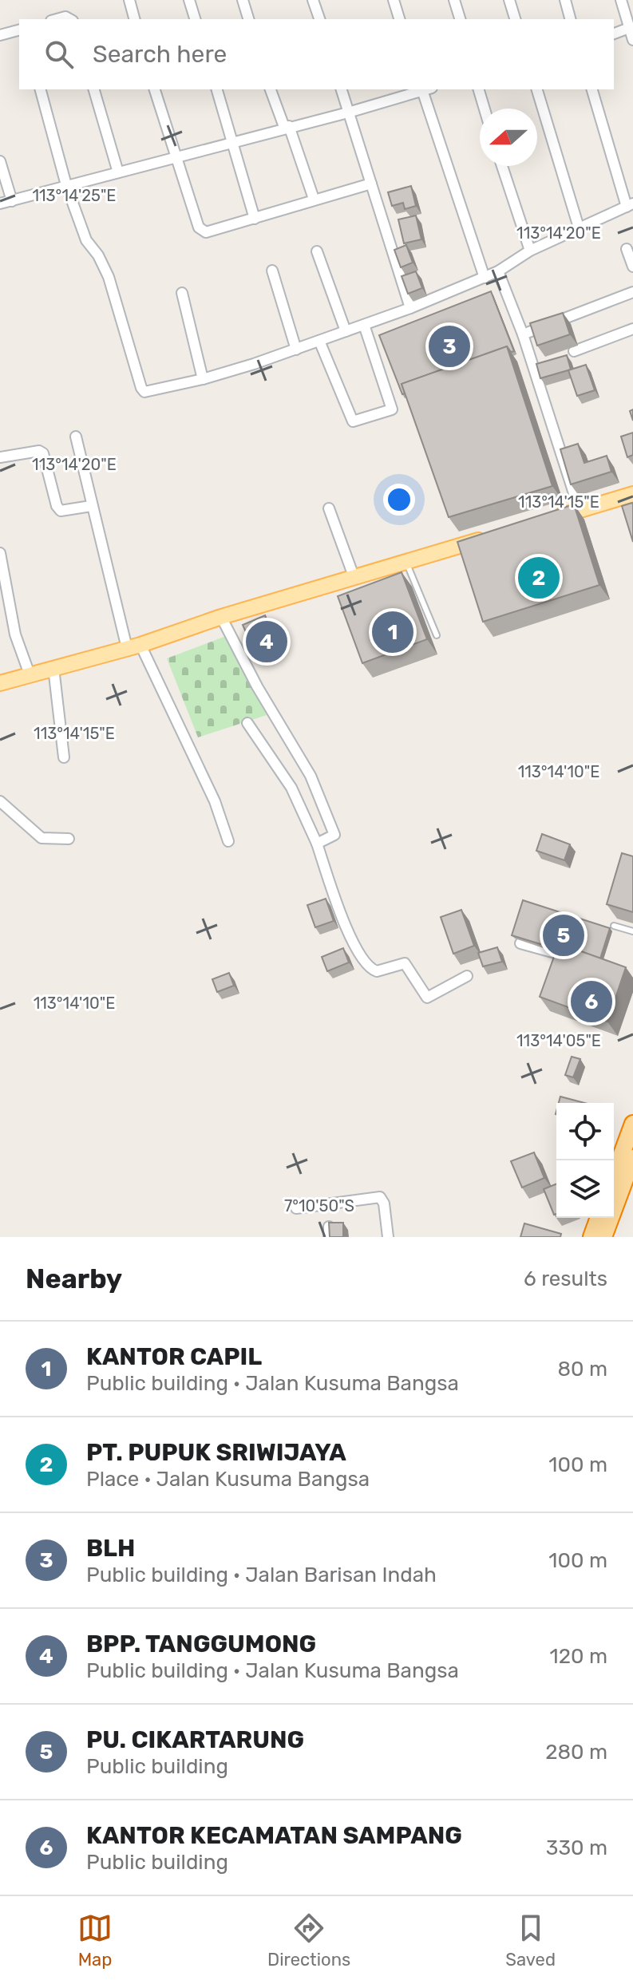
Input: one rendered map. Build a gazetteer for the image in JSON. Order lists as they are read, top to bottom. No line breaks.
{"north":"left","page":{"search":"Search here","pins":["3","2","1","4","5","6"],"heading":["Nearby","6 results"],"list":[{"mark":"1","name":"KANTOR CAPIL","note":"Public building · Jalan Kusuma Bangsa","value":"80 m"},{"mark":"2","name":"PT. PUPUK SRIWIJAYA","note":"Place · Jalan Kusuma Bangsa","value":"100 m"},{"mark":"3","name":"BLH","note":"Public building · Jalan Barisan Indah","value":"100 m"},{"mark":"4","name":"BPP. TANGGUMONG","note":"Public building · Jalan Kusuma Bangsa","value":"120 m"},{"mark":"5","name":"PU. CIKARTARUNG","note":"Public building","value":"280 m"},{"mark":"6","name":"KANTOR KECAMATAN SAMPANG","note":"Public building","value":"330 m"}],"nav":["Map","Directions","Saved"]},"coordinates":["113°14'25\"E","113°14'20\"E","113°14'15\"E","113°14'10\"E","113°14'05\"E","7°10'50\"S"]}
